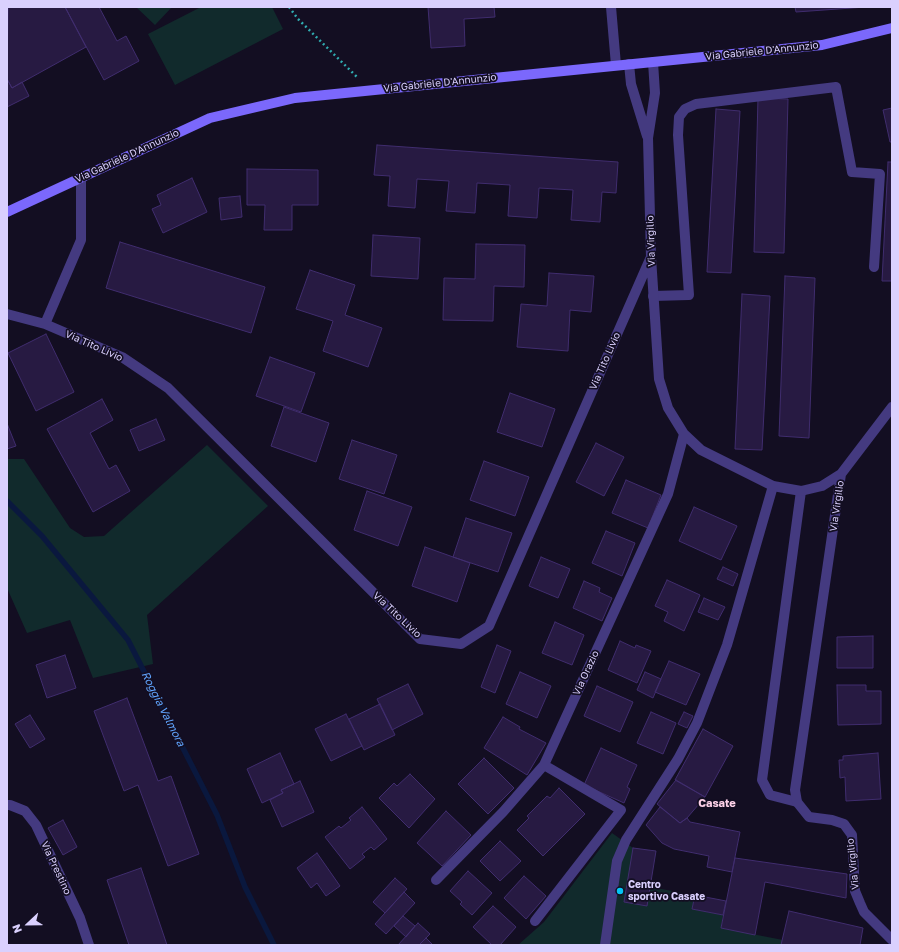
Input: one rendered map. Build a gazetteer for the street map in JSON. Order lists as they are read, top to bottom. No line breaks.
{"streets":{"main road":["Via Gabriele D'Annunzio"],"street":["Via Virgilio","Via Tito Livio","Via Orazio","Via Prestino"]},"crossings":[["Via Gabriele D'Annunzio","Via Virgilio"],["Via Virgilio","Via Tito Livio"],["Via Virgilio","Via Orazio"]],"districts":["Casate"],"water":["Roggia Valmora"],"places":["Centro sportivo Casate"],"north":"left"}
